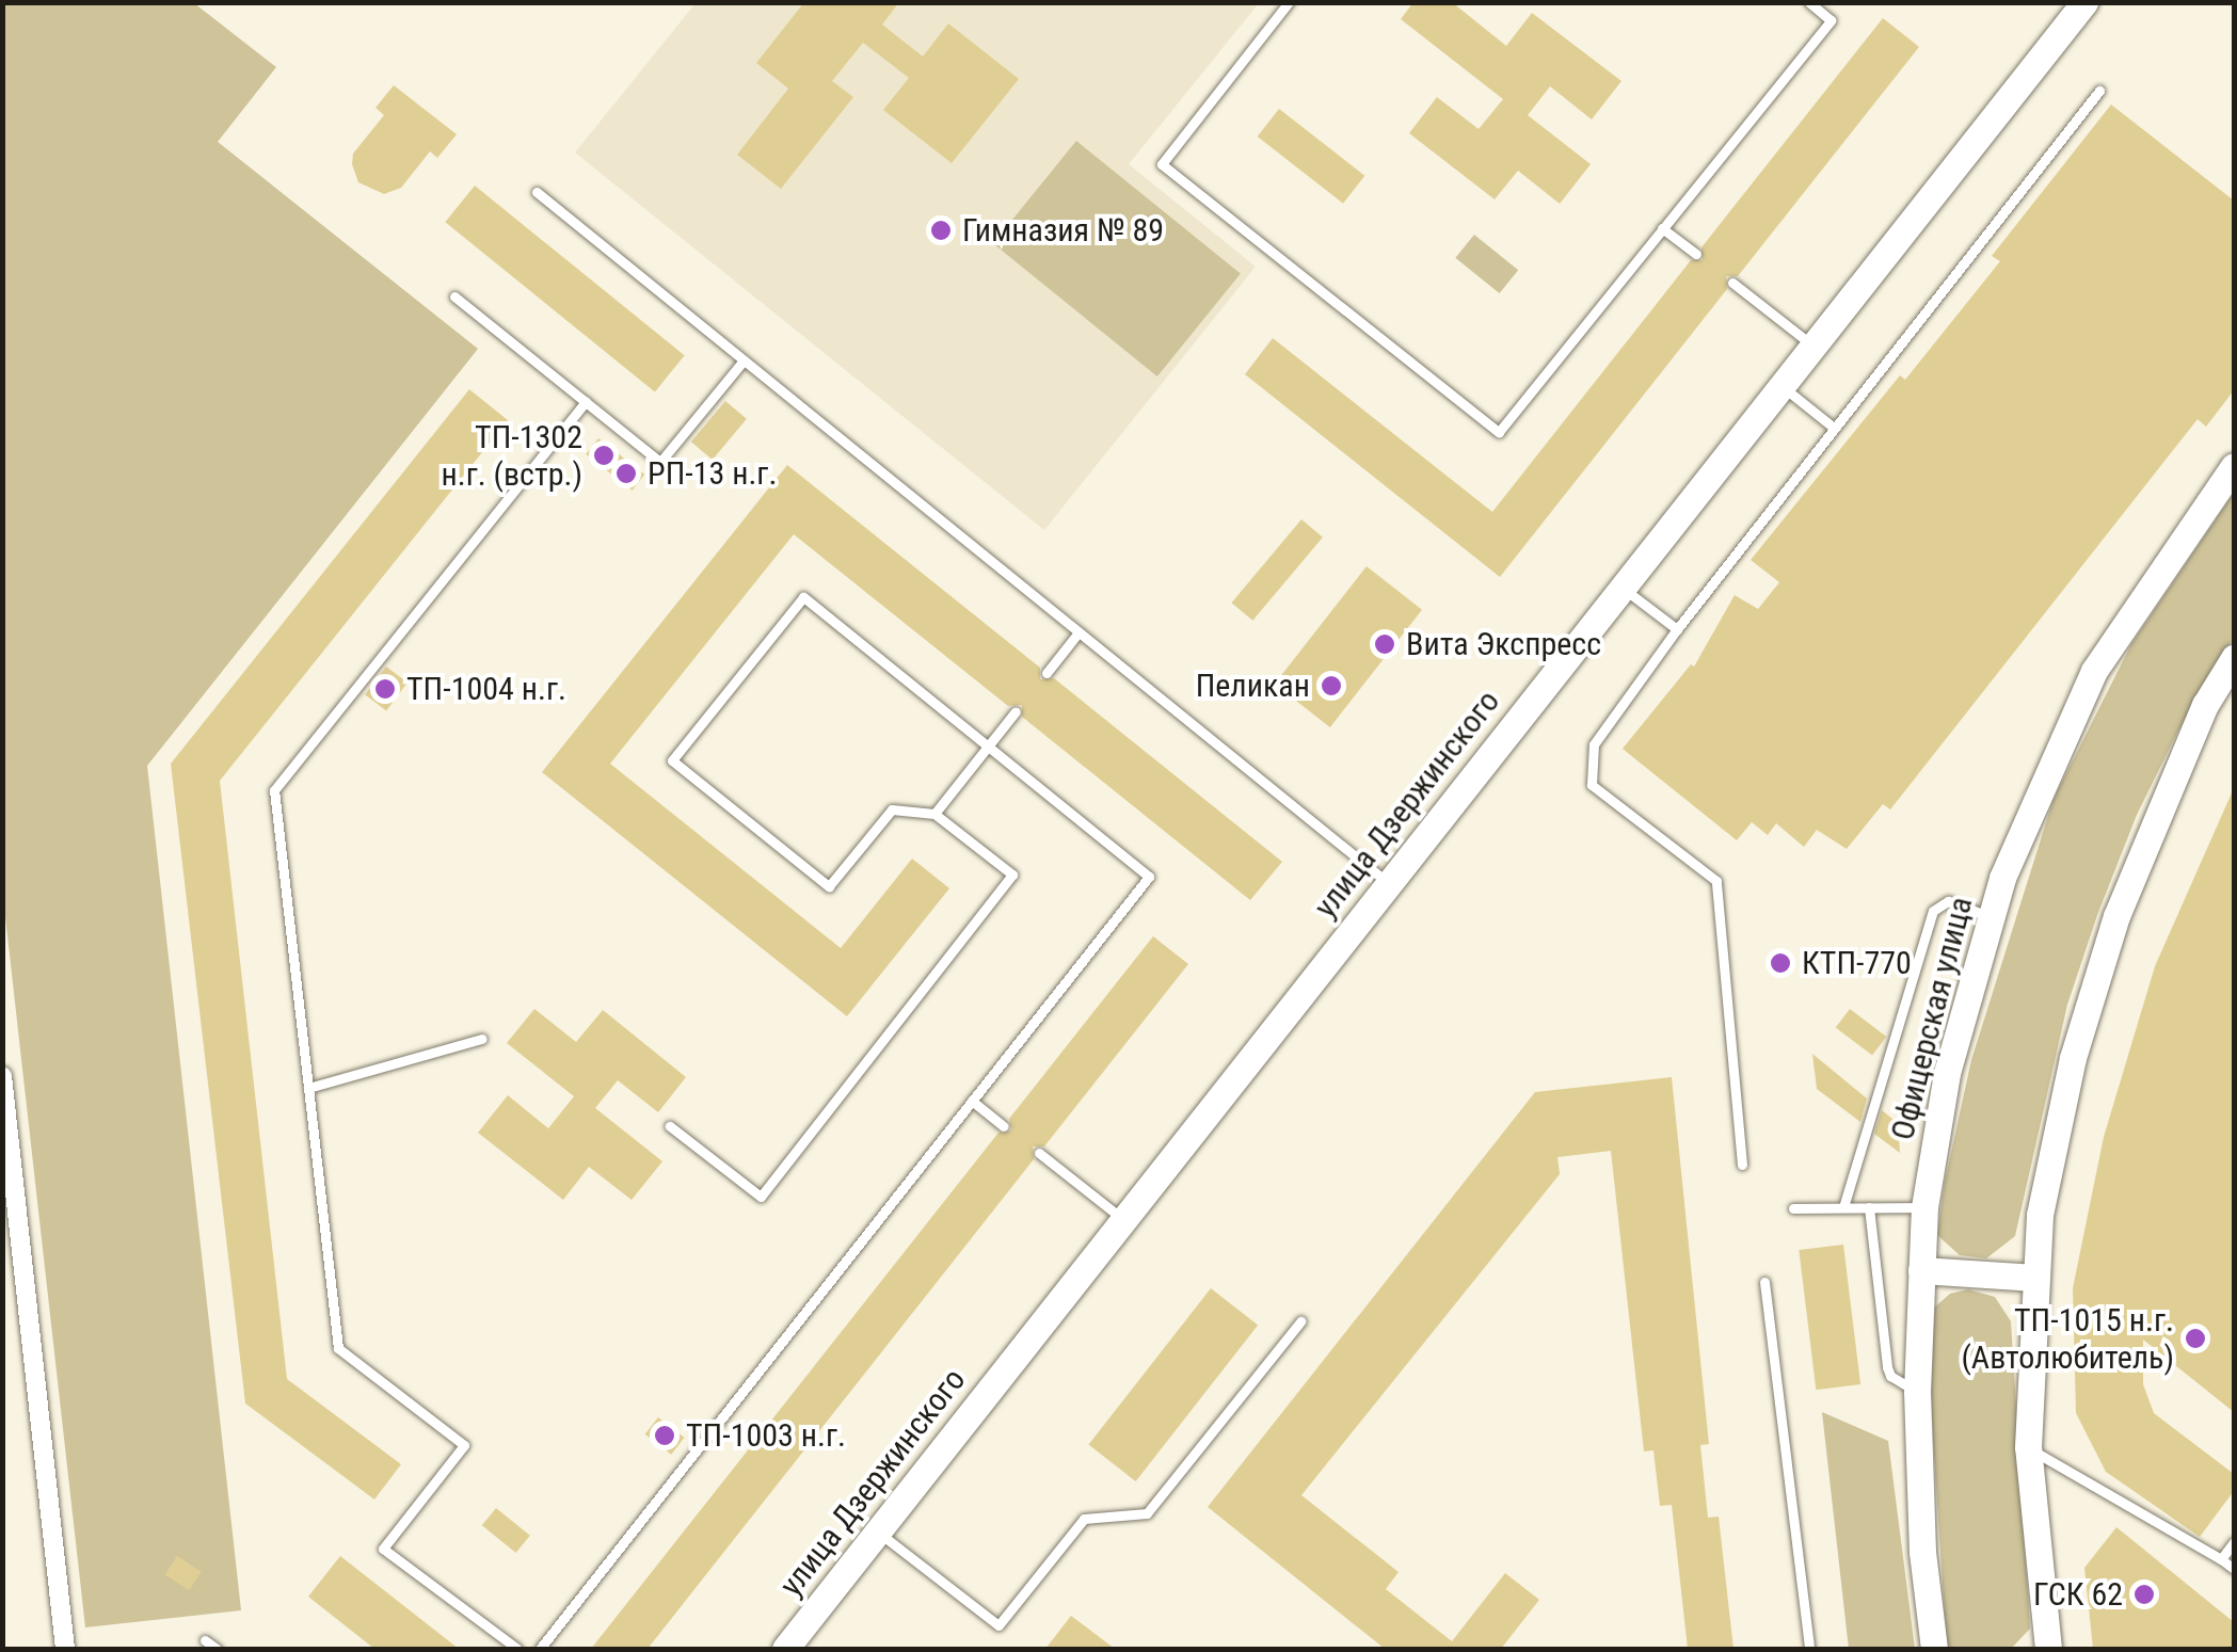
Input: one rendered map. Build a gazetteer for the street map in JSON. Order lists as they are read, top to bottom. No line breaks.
{"streets":{"main road":["улица Дзержинского","Офицерская улица"]},"places":["Гимназия № 89","ТП-1302 н.г. (встр.)","РП-13 н.г.","Вита Экспресс","Пеликан","ТП-1004 н.г.","КТП-770","ТП-1015 н.г. (Автолюбитель)","ТП-1003 н.г.","ГСК 62"]}
